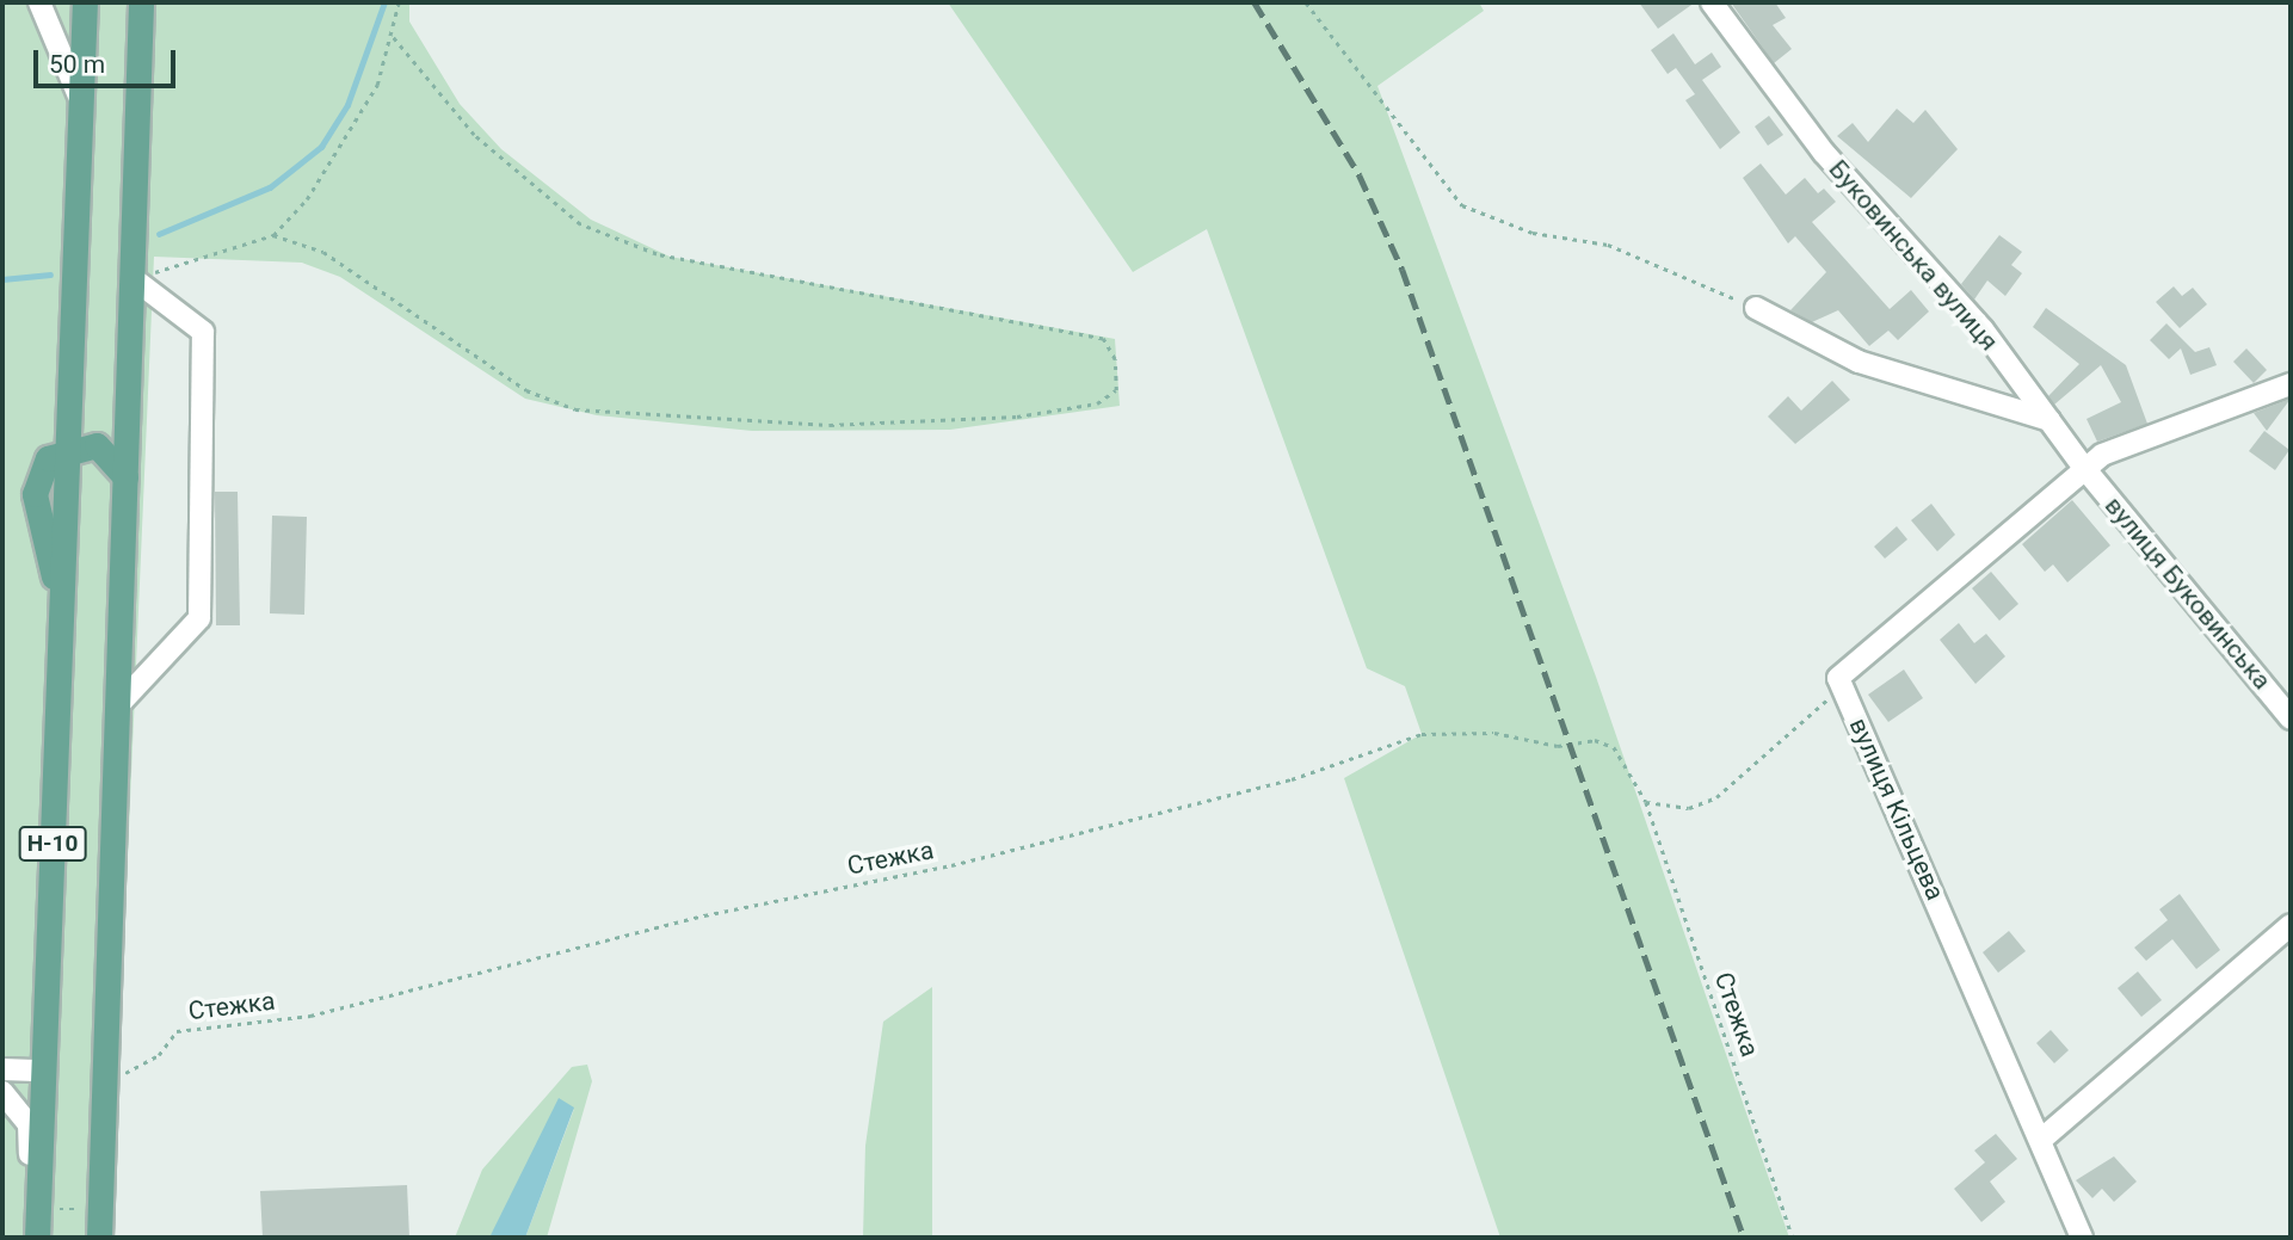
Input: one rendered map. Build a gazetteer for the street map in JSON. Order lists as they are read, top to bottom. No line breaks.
{"streets":{"main road":["Н-10"],"street":["Буковинська вулиця","вулиця Буковинська","вулиця Кільцева"],"path":["Стежка"]},"crossings":[["Буковинська вулиця","вулиця Буковинська"],["Буковинська вулиця","вулиця Кільцева"],["вулиця Буковинська","вулиця Кільцева"]],"scale_bar":"50 m"}
